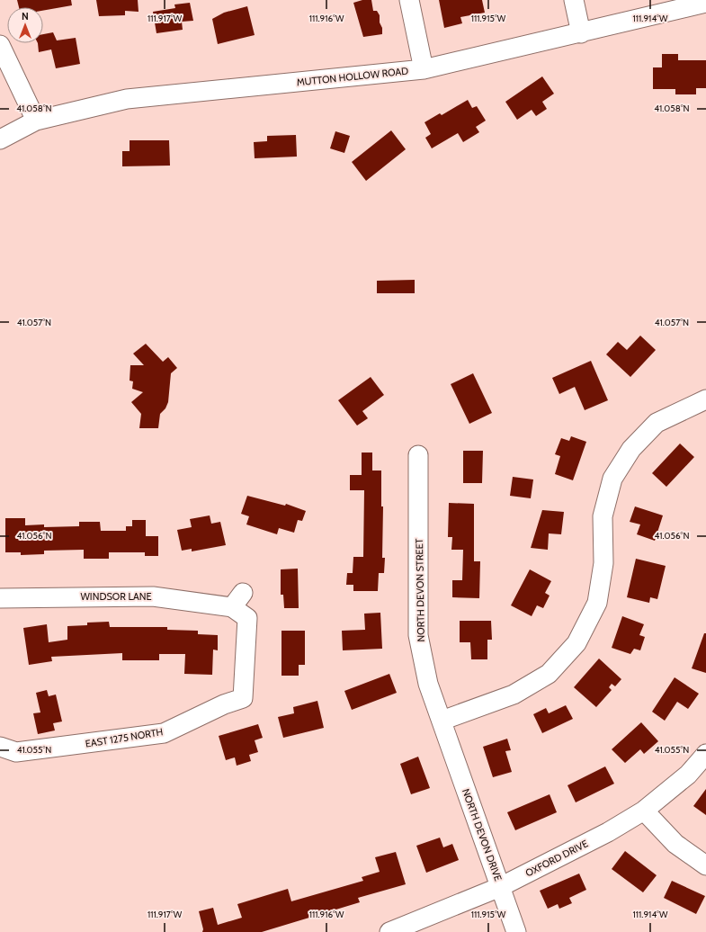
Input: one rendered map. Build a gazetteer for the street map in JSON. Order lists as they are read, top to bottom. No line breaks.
{"streets":{"street":["MUTTON HOLLOW ROAD","NORTH DEVON STREET","WINDSOR LANE","EAST 1275 NORTH","NORTH DEVON DRIVE","OXFORD DRIVE"]},"crossings":[["NORTH DEVON STREET","NORTH DEVON DRIVE"],["WINDSOR LANE","EAST 1275 NORTH"],["NORTH DEVON DRIVE","OXFORD DRIVE"]],"north":"top","coordinates":["111.917°W","111.916°W","111.915°W","111.914°W","41.058°N","41.057°N","41.056°N","41.055°N"]}
